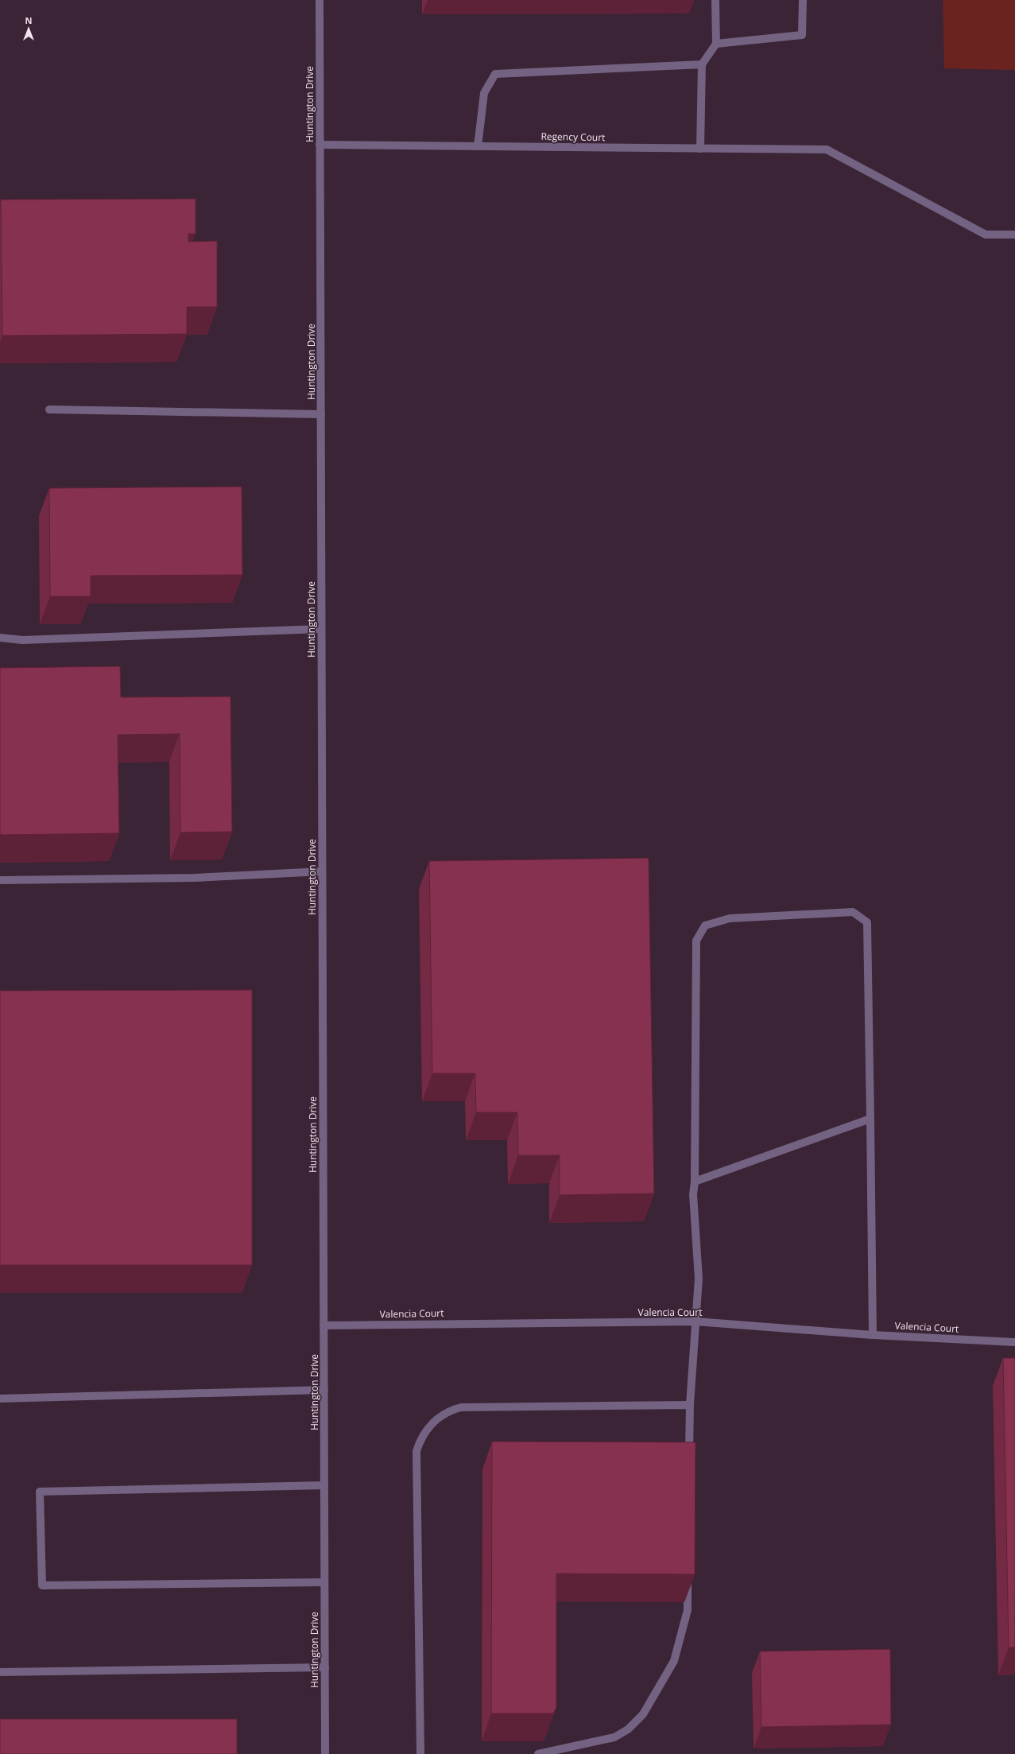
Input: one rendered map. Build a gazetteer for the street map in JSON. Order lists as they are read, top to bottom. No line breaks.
{"streets":{"street":["Huntington Drive","Regency Court","Valencia Court"]},"crossings":[["Huntington Drive","Regency Court"],["Huntington Drive","Valencia Court"]],"north":"top"}
